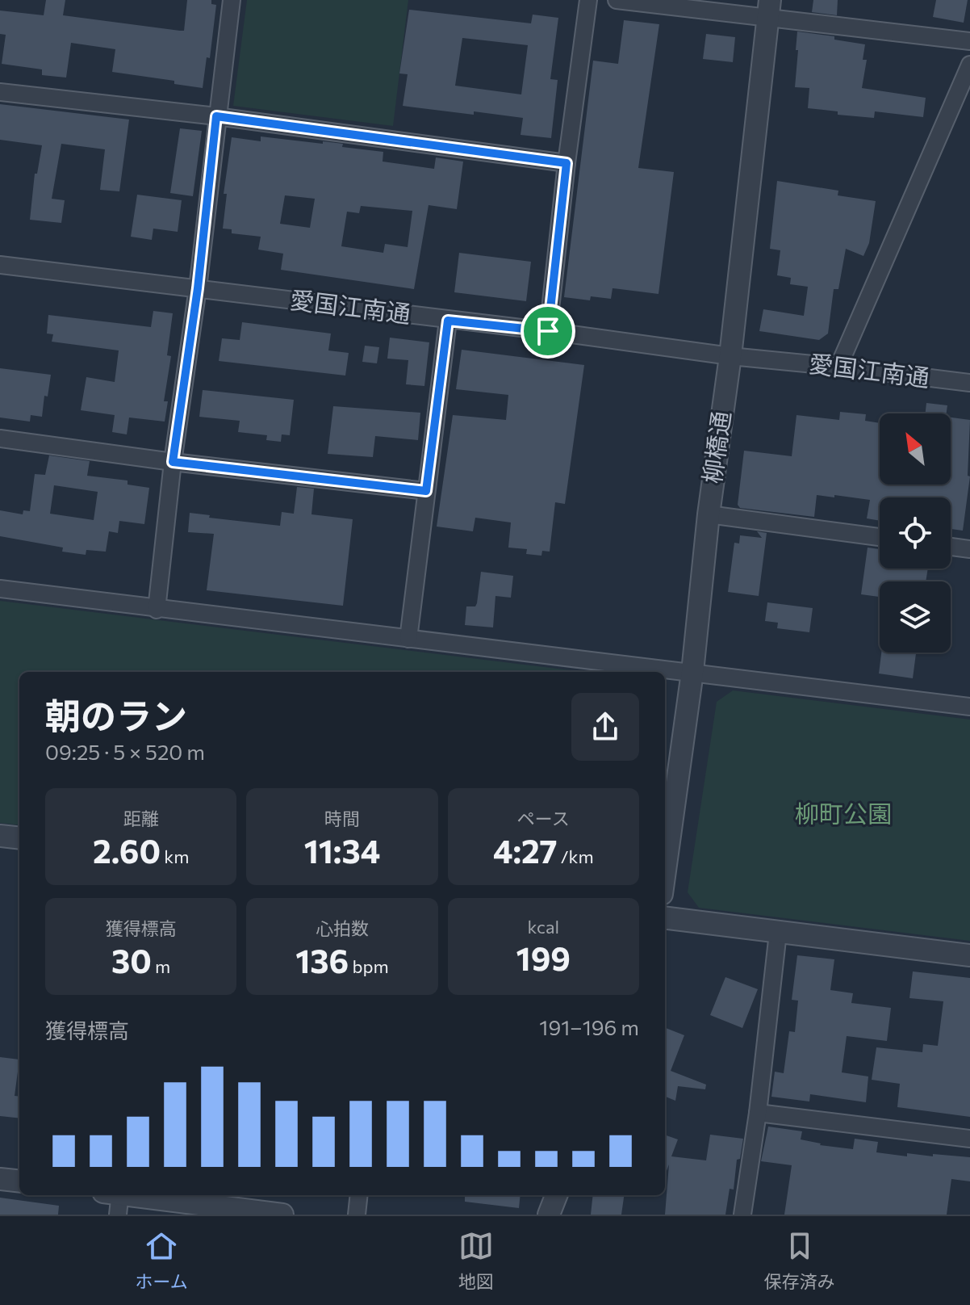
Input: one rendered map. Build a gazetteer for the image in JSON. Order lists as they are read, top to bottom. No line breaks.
{"streets":{"street":["愛国江南通","柳橋通"]},"crossings":[["愛国江南通","柳橋通"]],"parks":["柳町公園"],"north":"top left","page":{"heading":["朝のラン","09:25 · 5 × 520 m"],"stats":[["距離","2.60 km"],["時間","11:34"],["ペース","4:27 /km"],["獲得標高","30 m"],["心拍数","136 bpm"],["kcal","199"]],"chart":["獲得標高","191–196 m"],"tabs":["ホーム","地図","保存済み"]}}
